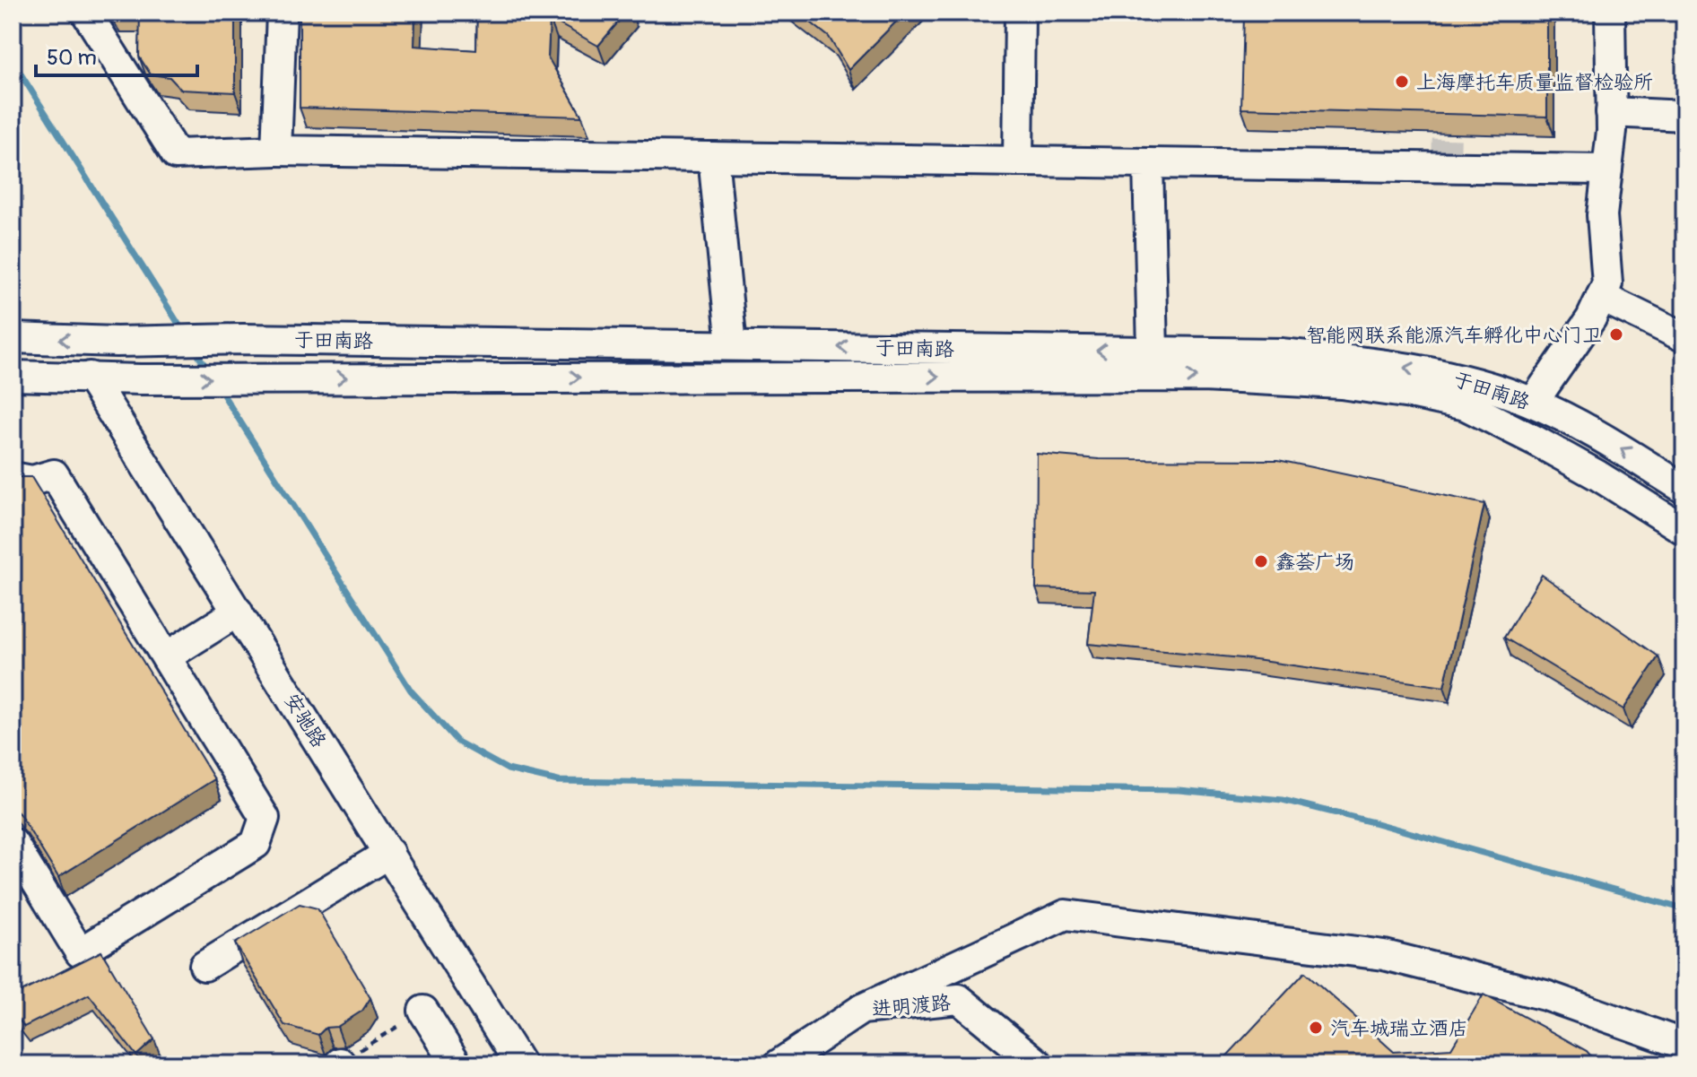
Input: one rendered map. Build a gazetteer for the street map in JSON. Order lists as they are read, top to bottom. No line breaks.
{"streets":{"street":["于田南路","安驰路","进明渡路"]},"crossings":[["于田南路","安驰路"]],"places":["上海摩托车质量监督检验所","智能网联系能源汽车孵化中心门卫","鑫荟广场","汽车城瑞立酒店"],"scale_bar":"50 m"}
